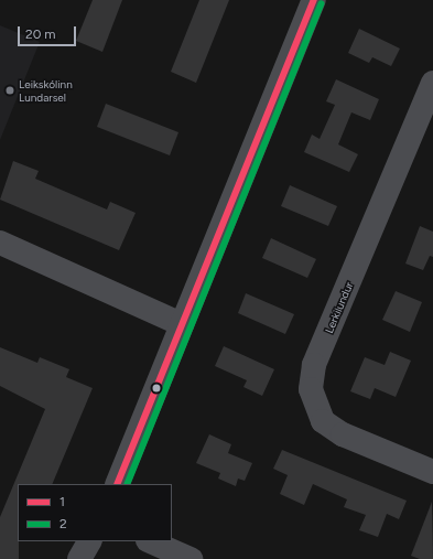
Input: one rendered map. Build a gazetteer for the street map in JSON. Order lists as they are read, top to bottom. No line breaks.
{"streets":{"street":["Lerkilundur"]},"places":["Leikskólinn Lundarsel"],"lines":["transit line 1","transit line 2"],"legend":["1","2"],"scale_bar":"20 m"}
